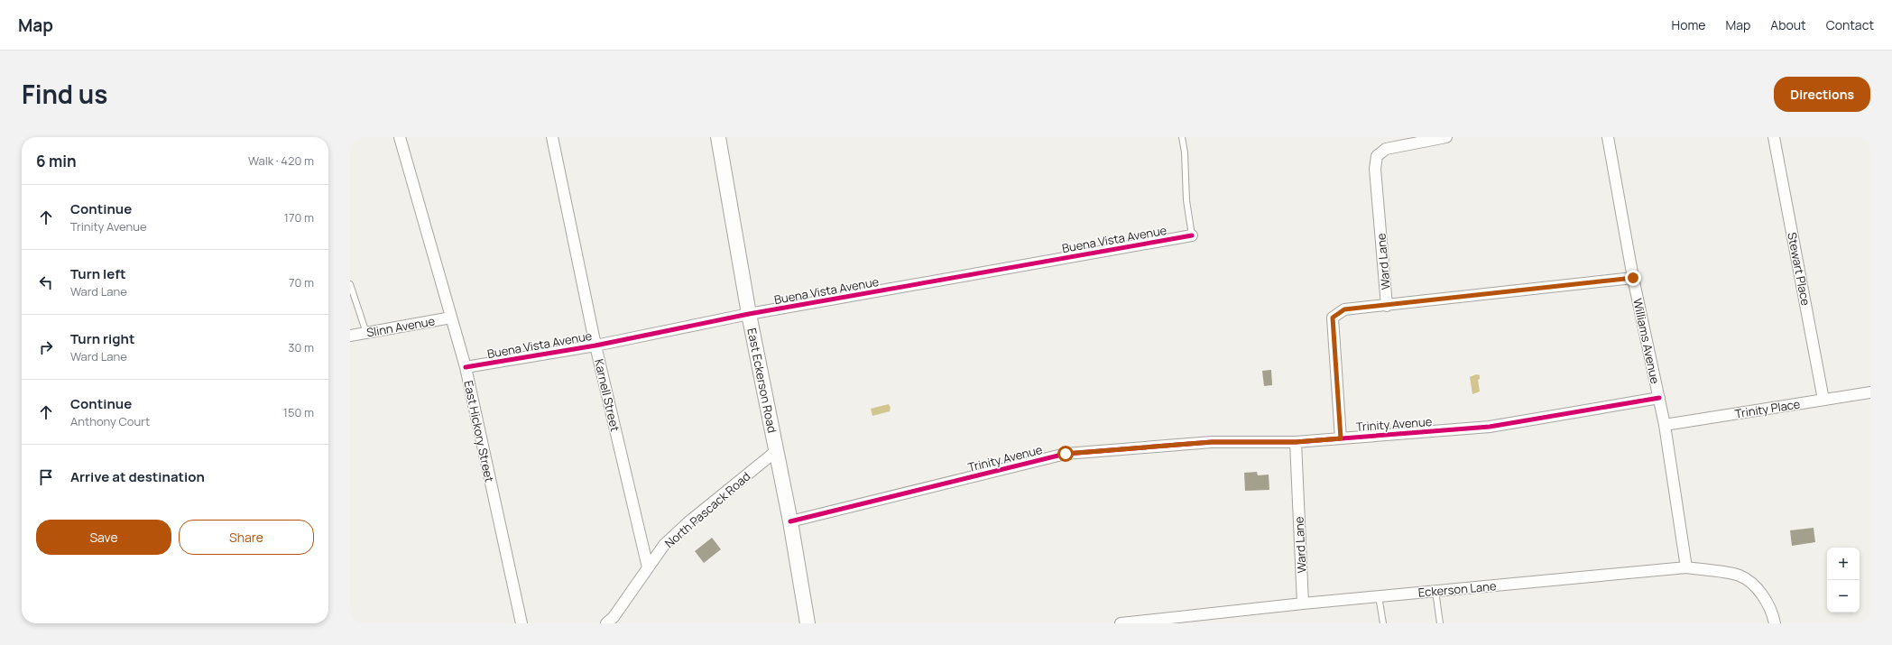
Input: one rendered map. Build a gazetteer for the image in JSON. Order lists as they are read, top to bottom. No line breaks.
{"streets":{"street":["Buena Vista Avenue","Ward Lane","Stewart Place","Slinn Avenue","Williams Avenue","East Eckerson Road","Karnell Street","Trinity Place","Trinity Avenue","East Hickory Street","North Pascack Road","Eckerson Lane"]},"crossings":[["Buena Vista Avenue","East Eckerson Road"],["Buena Vista Avenue","Karnell Street"],["Buena Vista Avenue","East Hickory Street"],["Ward Lane","Trinity Avenue"],["Ward Lane","Eckerson Lane"],["Stewart Place","Trinity Place"],["Slinn Avenue","East Hickory Street"],["Williams Avenue","Trinity Place"],["Williams Avenue","Trinity Avenue"],["Williams Avenue","Eckerson Lane"],["East Eckerson Road","Trinity Avenue"],["East Eckerson Road","North Pascack Road"],["Karnell Street","North Pascack Road"]],"page":{"header":"Map","nav":["Home","Map","About","Contact"],"title":"Find us","buttons":["Directions",["Save","Share"]],"heading":["6 min","Walk · 420 m"],"list":[["Continue","Trinity Avenue","170 m"],["Turn left","Ward Lane","70 m"],["Turn right","Ward Lane","30 m"],["Continue","Anthony Court","150 m"],"Arrive at destination"],"map_buttons":["+","−"]}}
